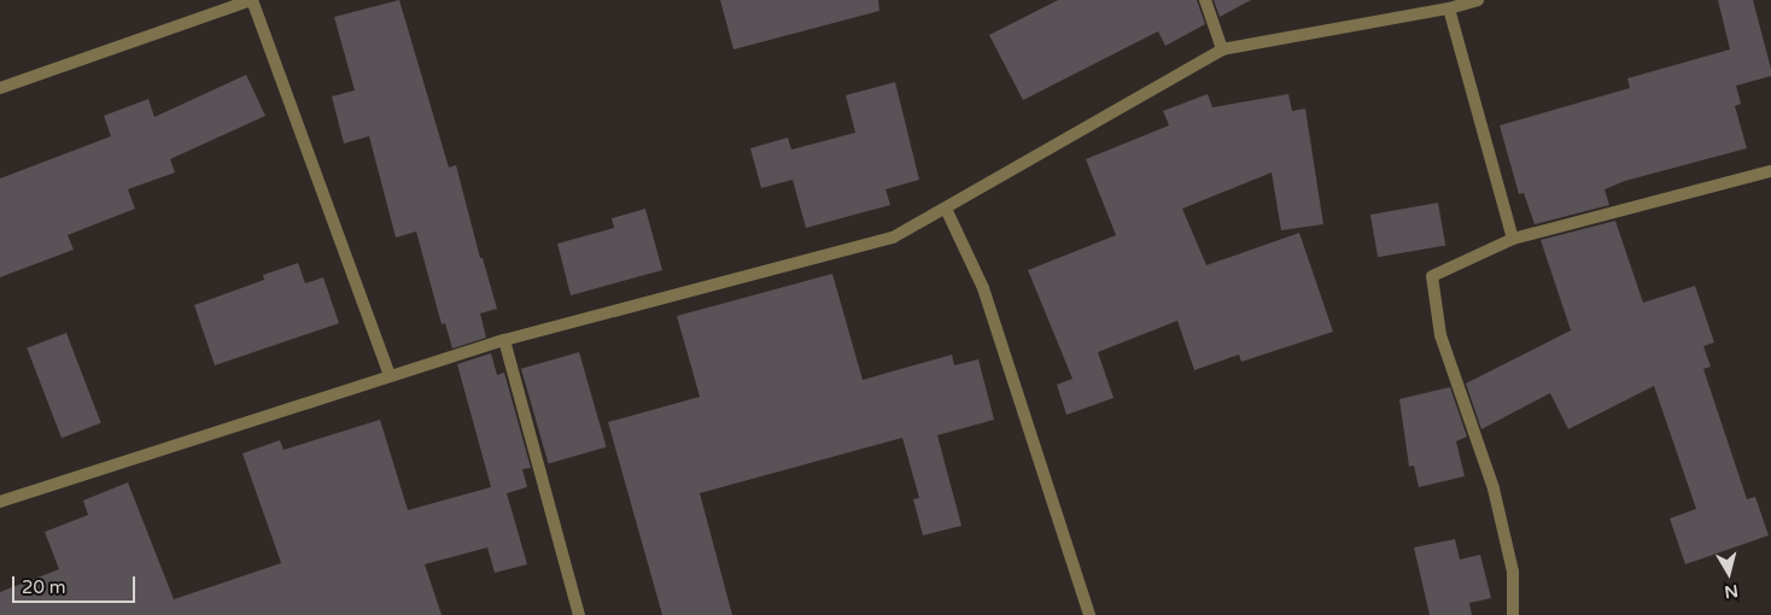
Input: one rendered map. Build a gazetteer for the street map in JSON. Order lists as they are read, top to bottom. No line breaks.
{"scale_bar":"20 m","north":"bottom"}
